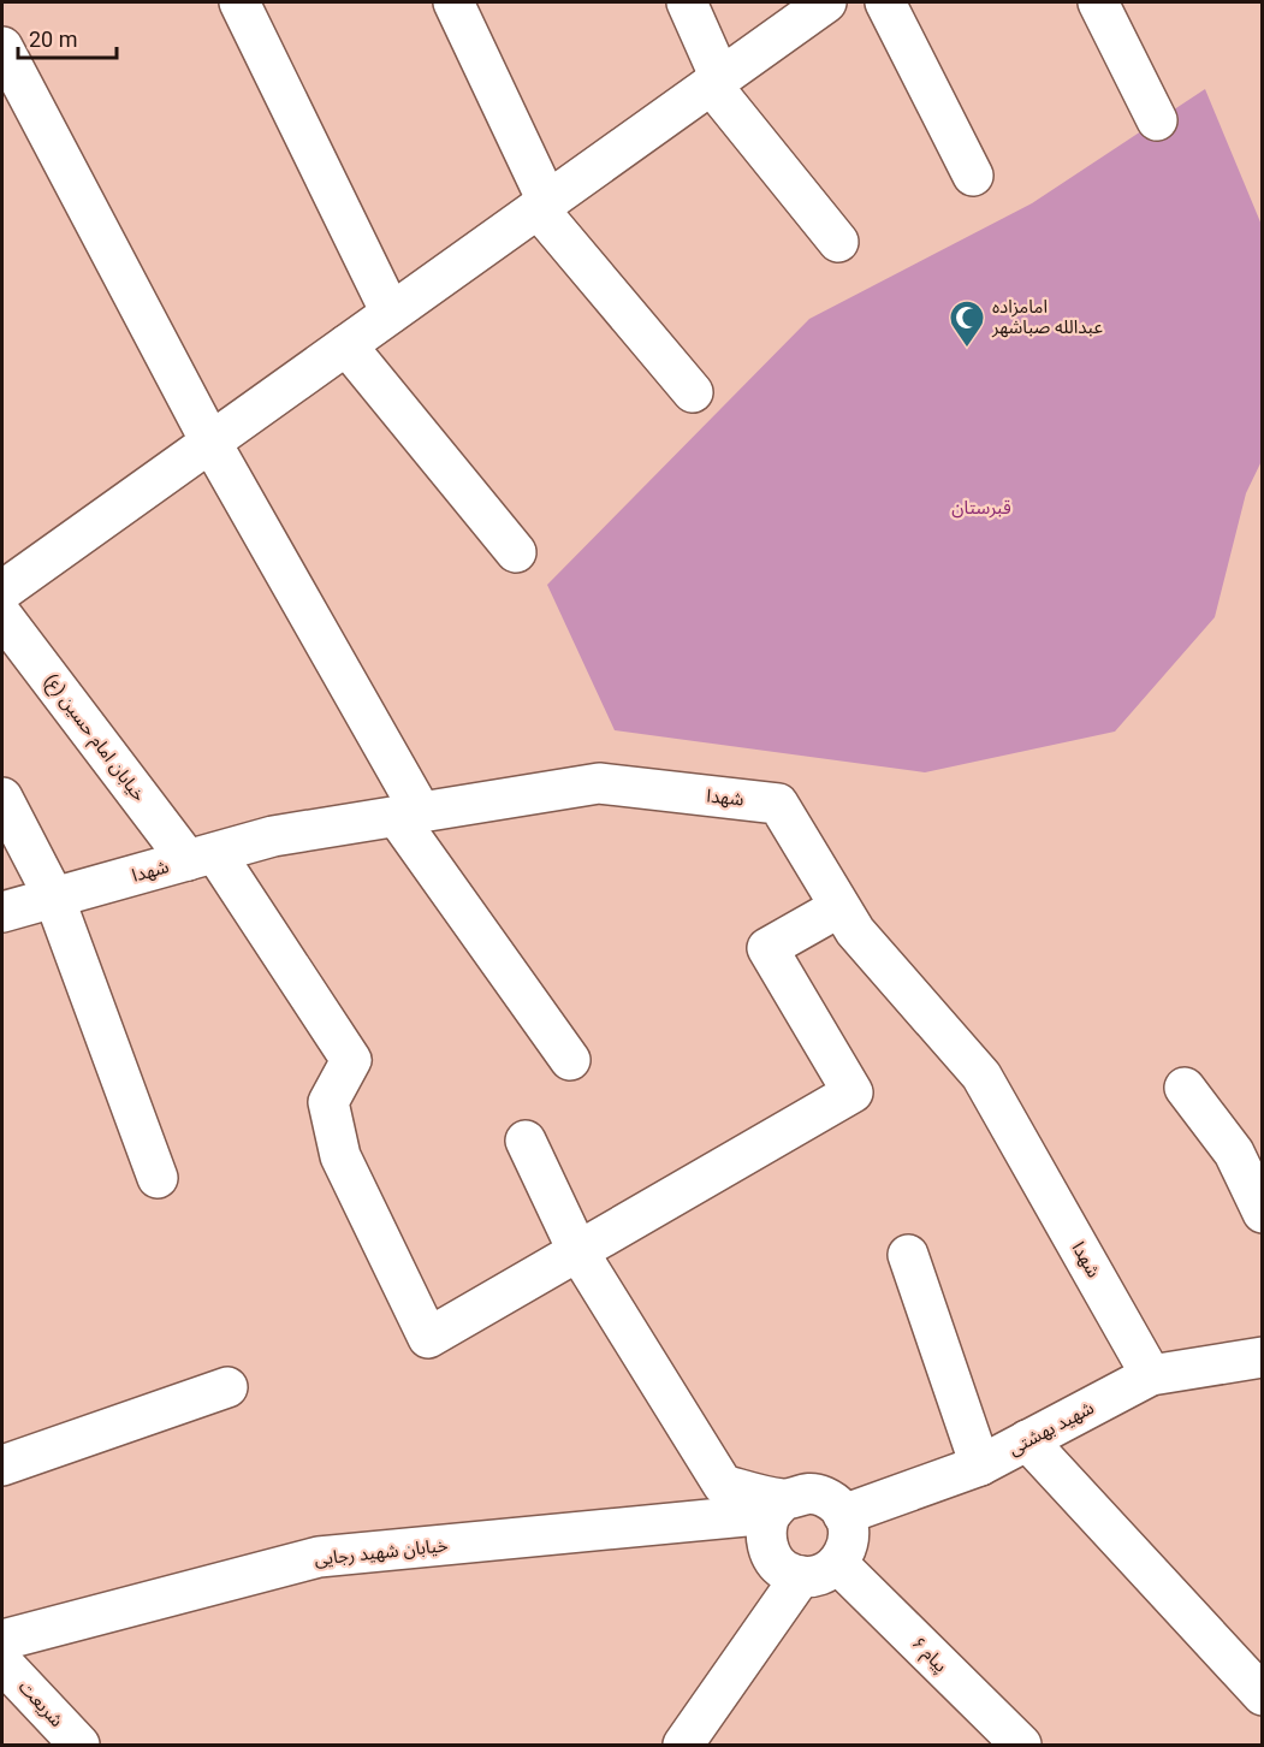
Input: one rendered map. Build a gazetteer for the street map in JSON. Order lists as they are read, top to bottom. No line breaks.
{"streets":{"street":["خیابان امام حسین (ع)","شهدا","شهید بهشتی","خیابان شهید رجایی","پیام ۶","شریعت"]},"crossings":[["خیابان امام حسین (ع)","شهدا"],["شهدا","شهید بهشتی"],["شهید بهشتی","خیابان شهید رجایی"],["شهید بهشتی","پیام ۶"],["خیابان شهید رجایی","پیام ۶"]],"parks":["قبرستان"],"places":{"mosque":["امامزاده عبدالله صباشهر"]},"scale_bar":"20 m"}
